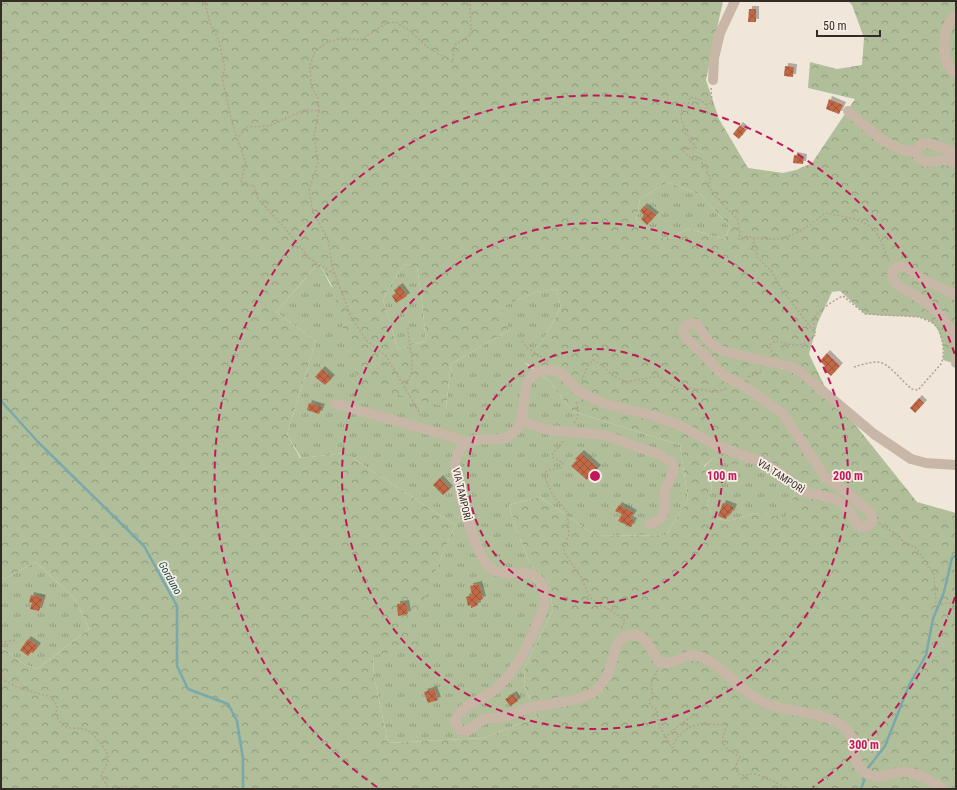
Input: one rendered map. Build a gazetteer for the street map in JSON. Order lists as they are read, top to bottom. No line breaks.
{"streets":{"street":["VIA TAMPORÌ"]},"water":["Gorduno"],"scale_bar":"50 m","rings":["100 m","200 m","300 m"]}
